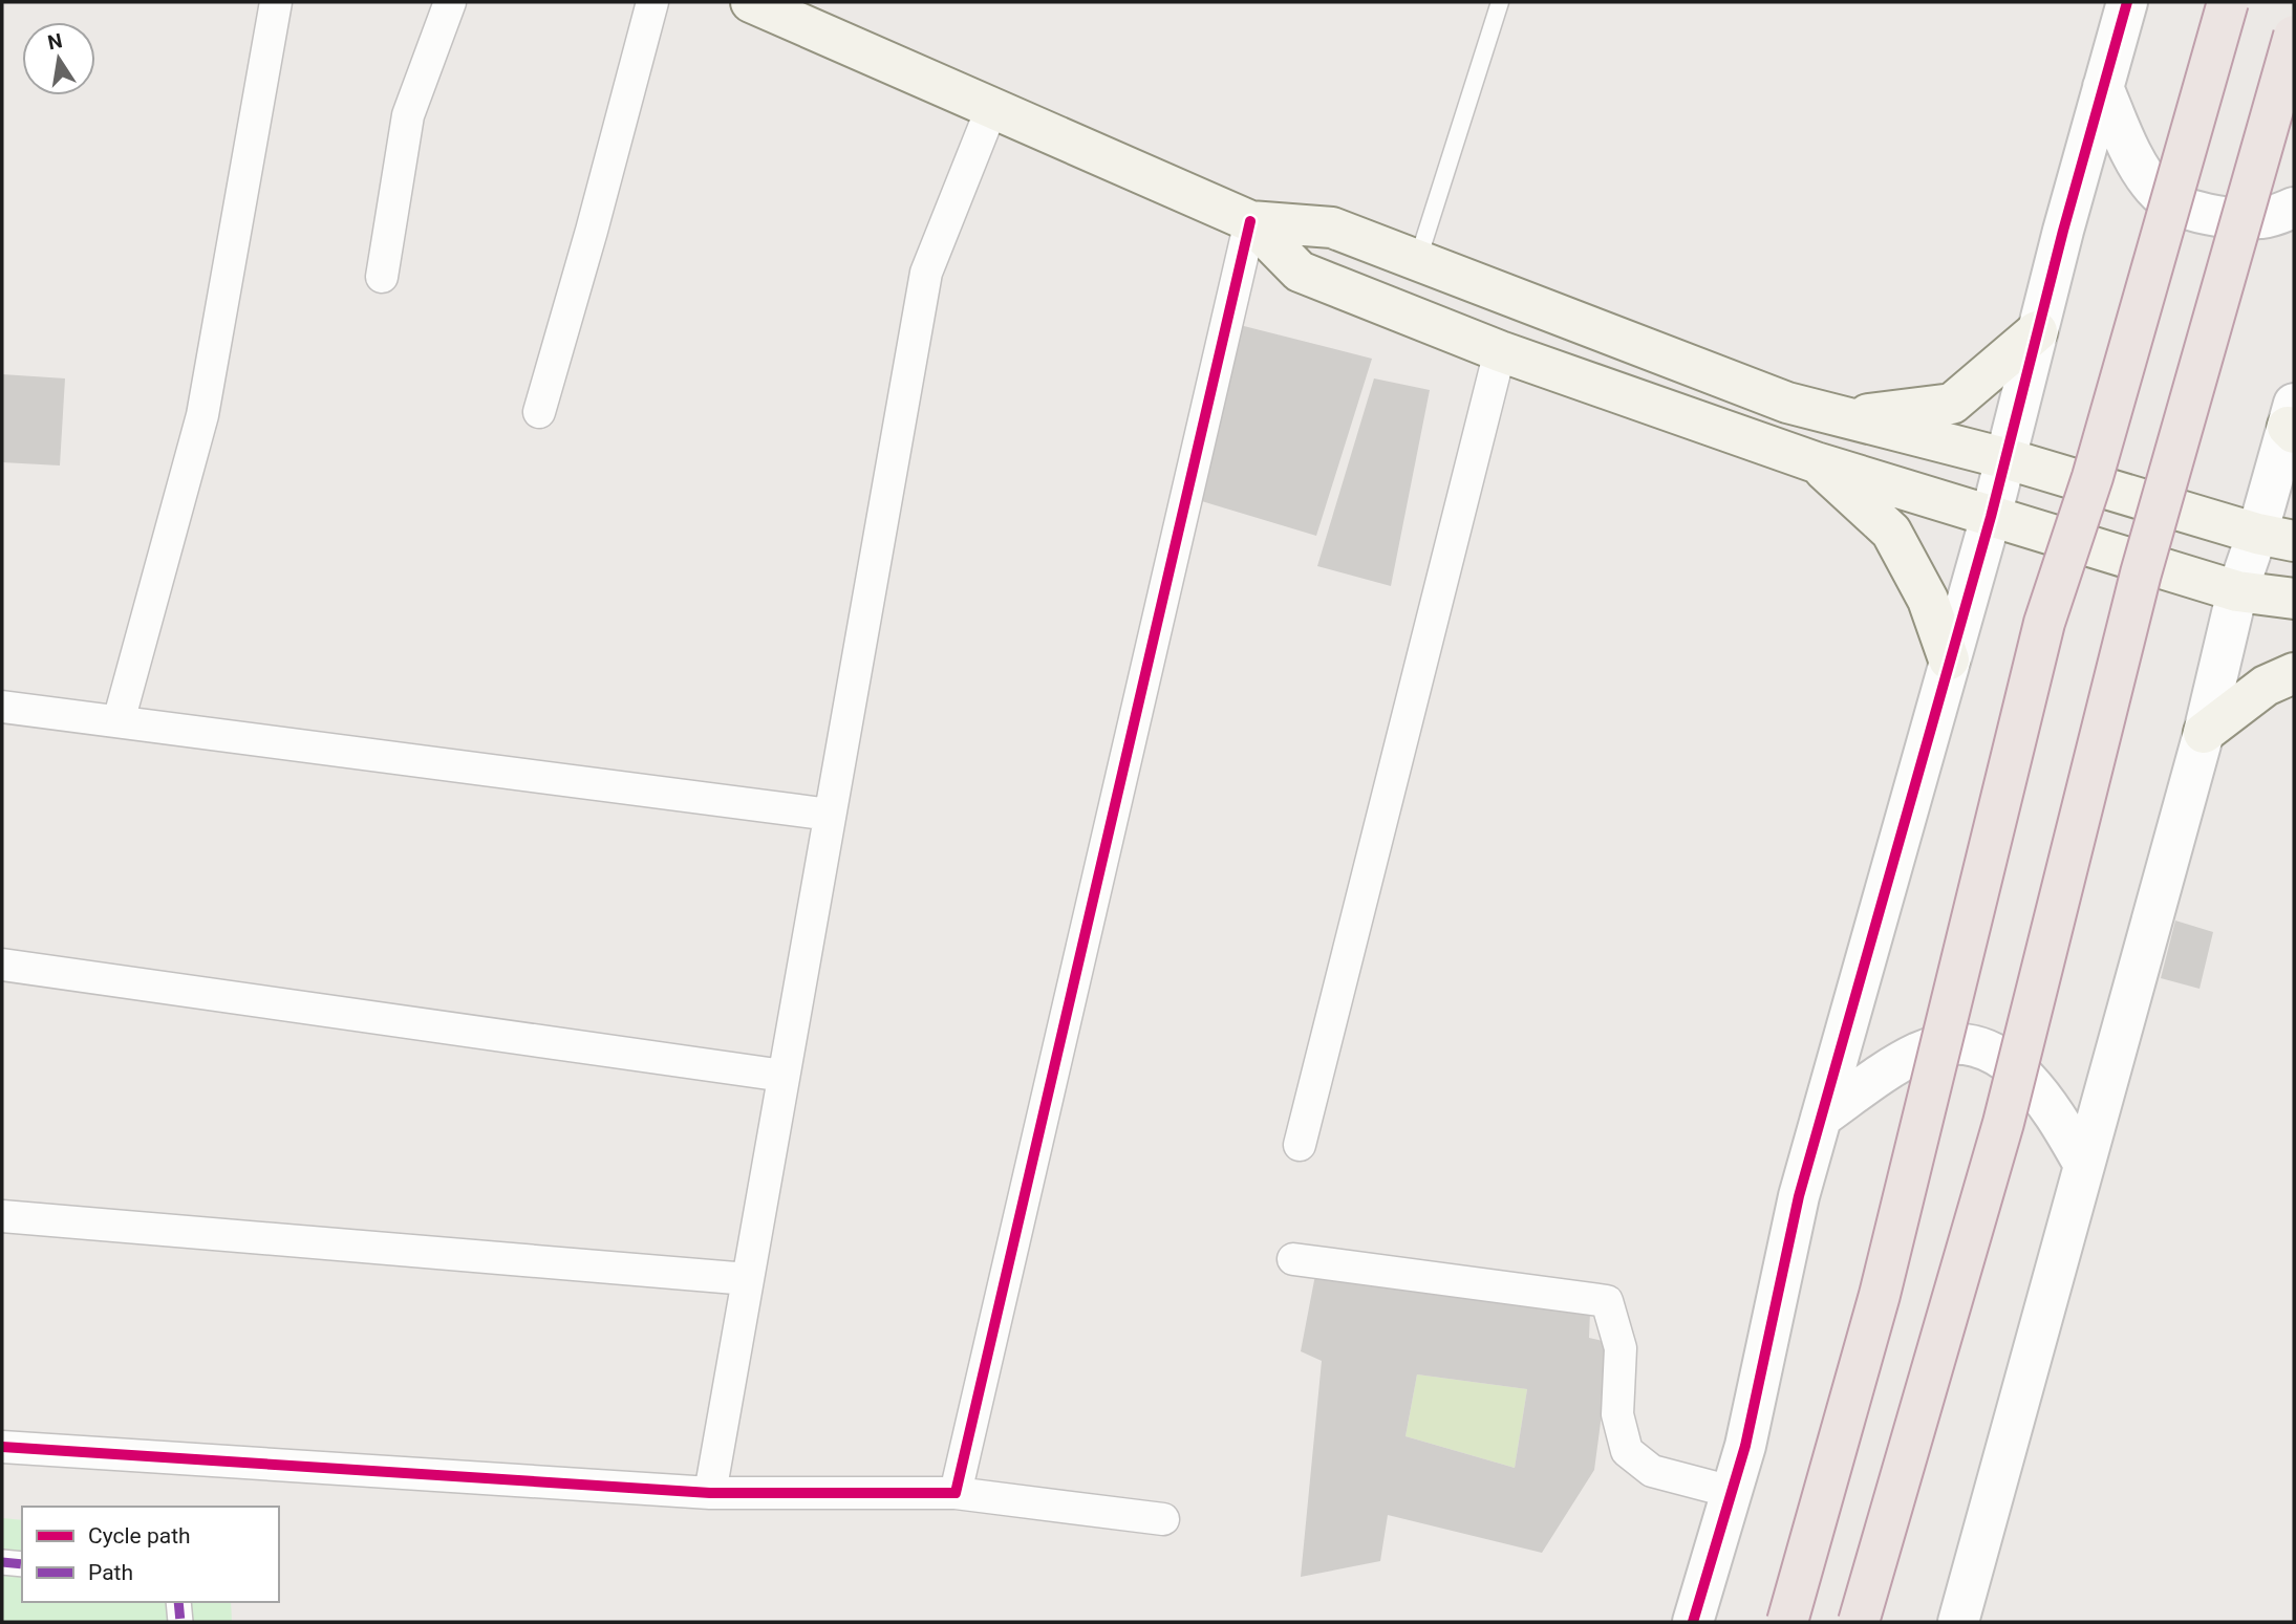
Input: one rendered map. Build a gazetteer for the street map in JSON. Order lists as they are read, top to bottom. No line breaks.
{"legend":["Cycle path","Path"],"north":"top"}
